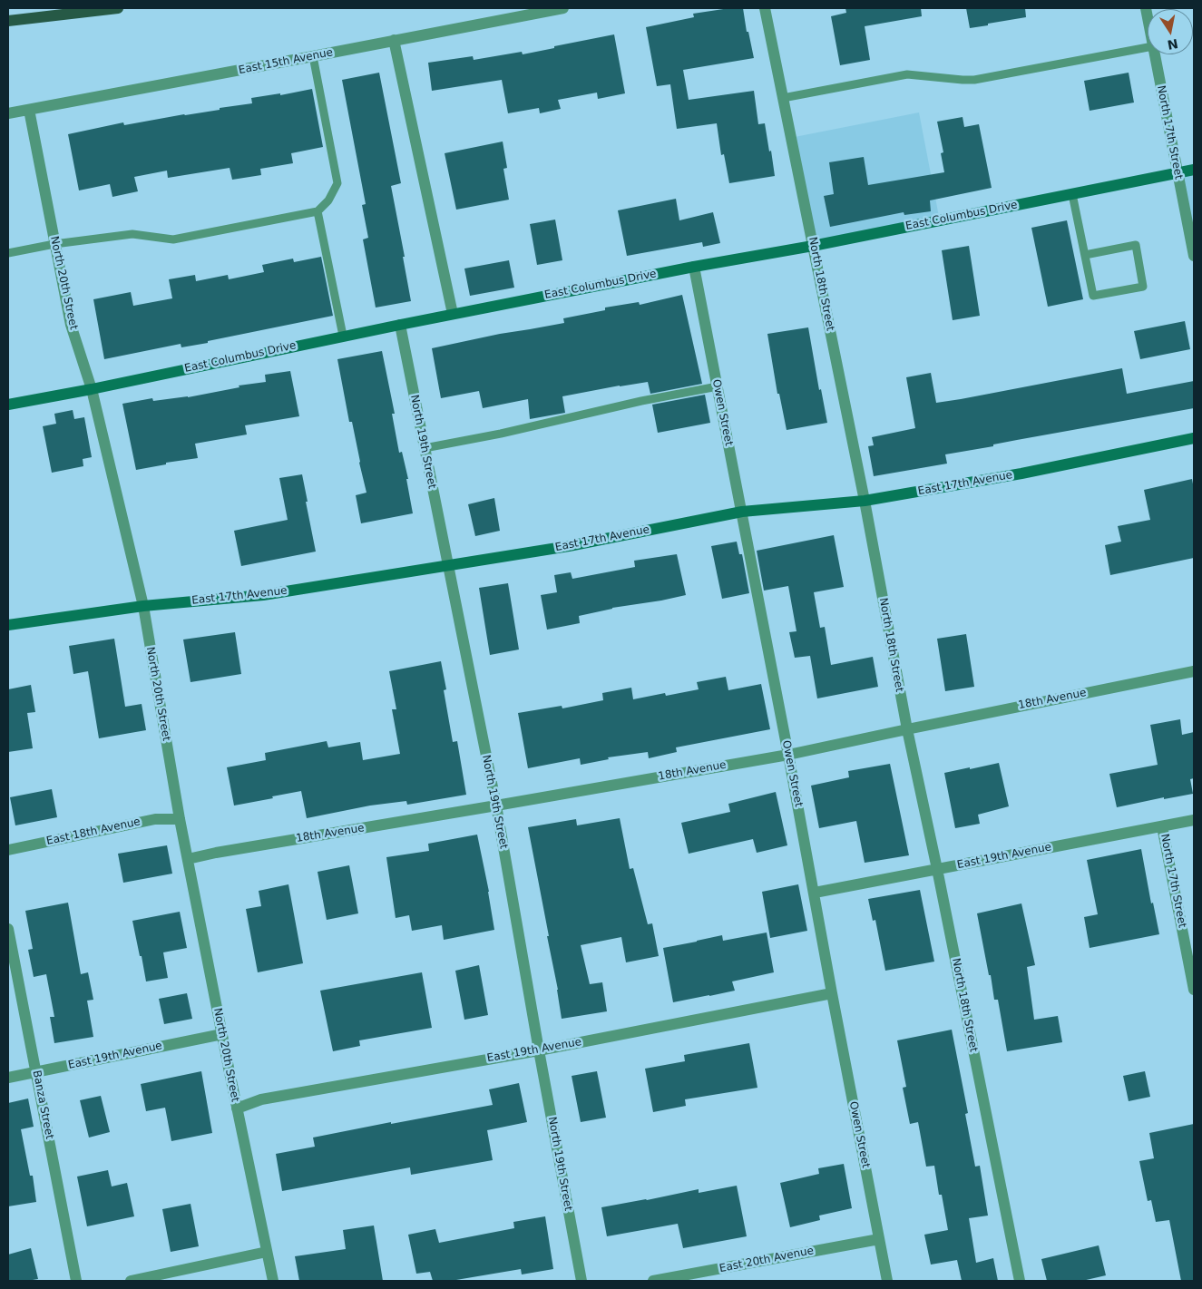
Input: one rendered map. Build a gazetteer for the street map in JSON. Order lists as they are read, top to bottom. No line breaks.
{"streets":{"main road":["East Columbus Drive","East 17th Avenue"],"street":["East 15th Avenue","North 17th Street","North 20th Street","North 18th Street","Owen Street","North 19th Street","18th Avenue","East 18th Avenue","East 19th Avenue","Banza Street","East 20th Avenue"]},"crossings":[["East 15th Avenue","North 20th Street"],["North 17th Street","East Columbus Drive"],["North 17th Street","East 19th Avenue"],["East Columbus Drive","North 20th Street"],["East Columbus Drive","North 18th Street"],["East Columbus Drive","Owen Street"],["East Columbus Drive","North 19th Street"],["North 20th Street","East 17th Avenue"],["North 20th Street","18th Avenue"],["North 20th Street","East 18th Avenue"],["North 20th Street","East 19th Avenue"],["North 18th Street","East 17th Avenue"],["North 18th Street","18th Avenue"],["North 18th Street","East 19th Avenue"],["Owen Street","East 17th Avenue"],["Owen Street","18th Avenue"],["Owen Street","East 19th Avenue"],["Owen Street","East 20th Avenue"],["North 19th Street","East 17th Avenue"],["North 19th Street","18th Avenue"],["North 19th Street","East 19th Avenue"],["East 19th Avenue","Banza Street"]],"north":"bottom"}
